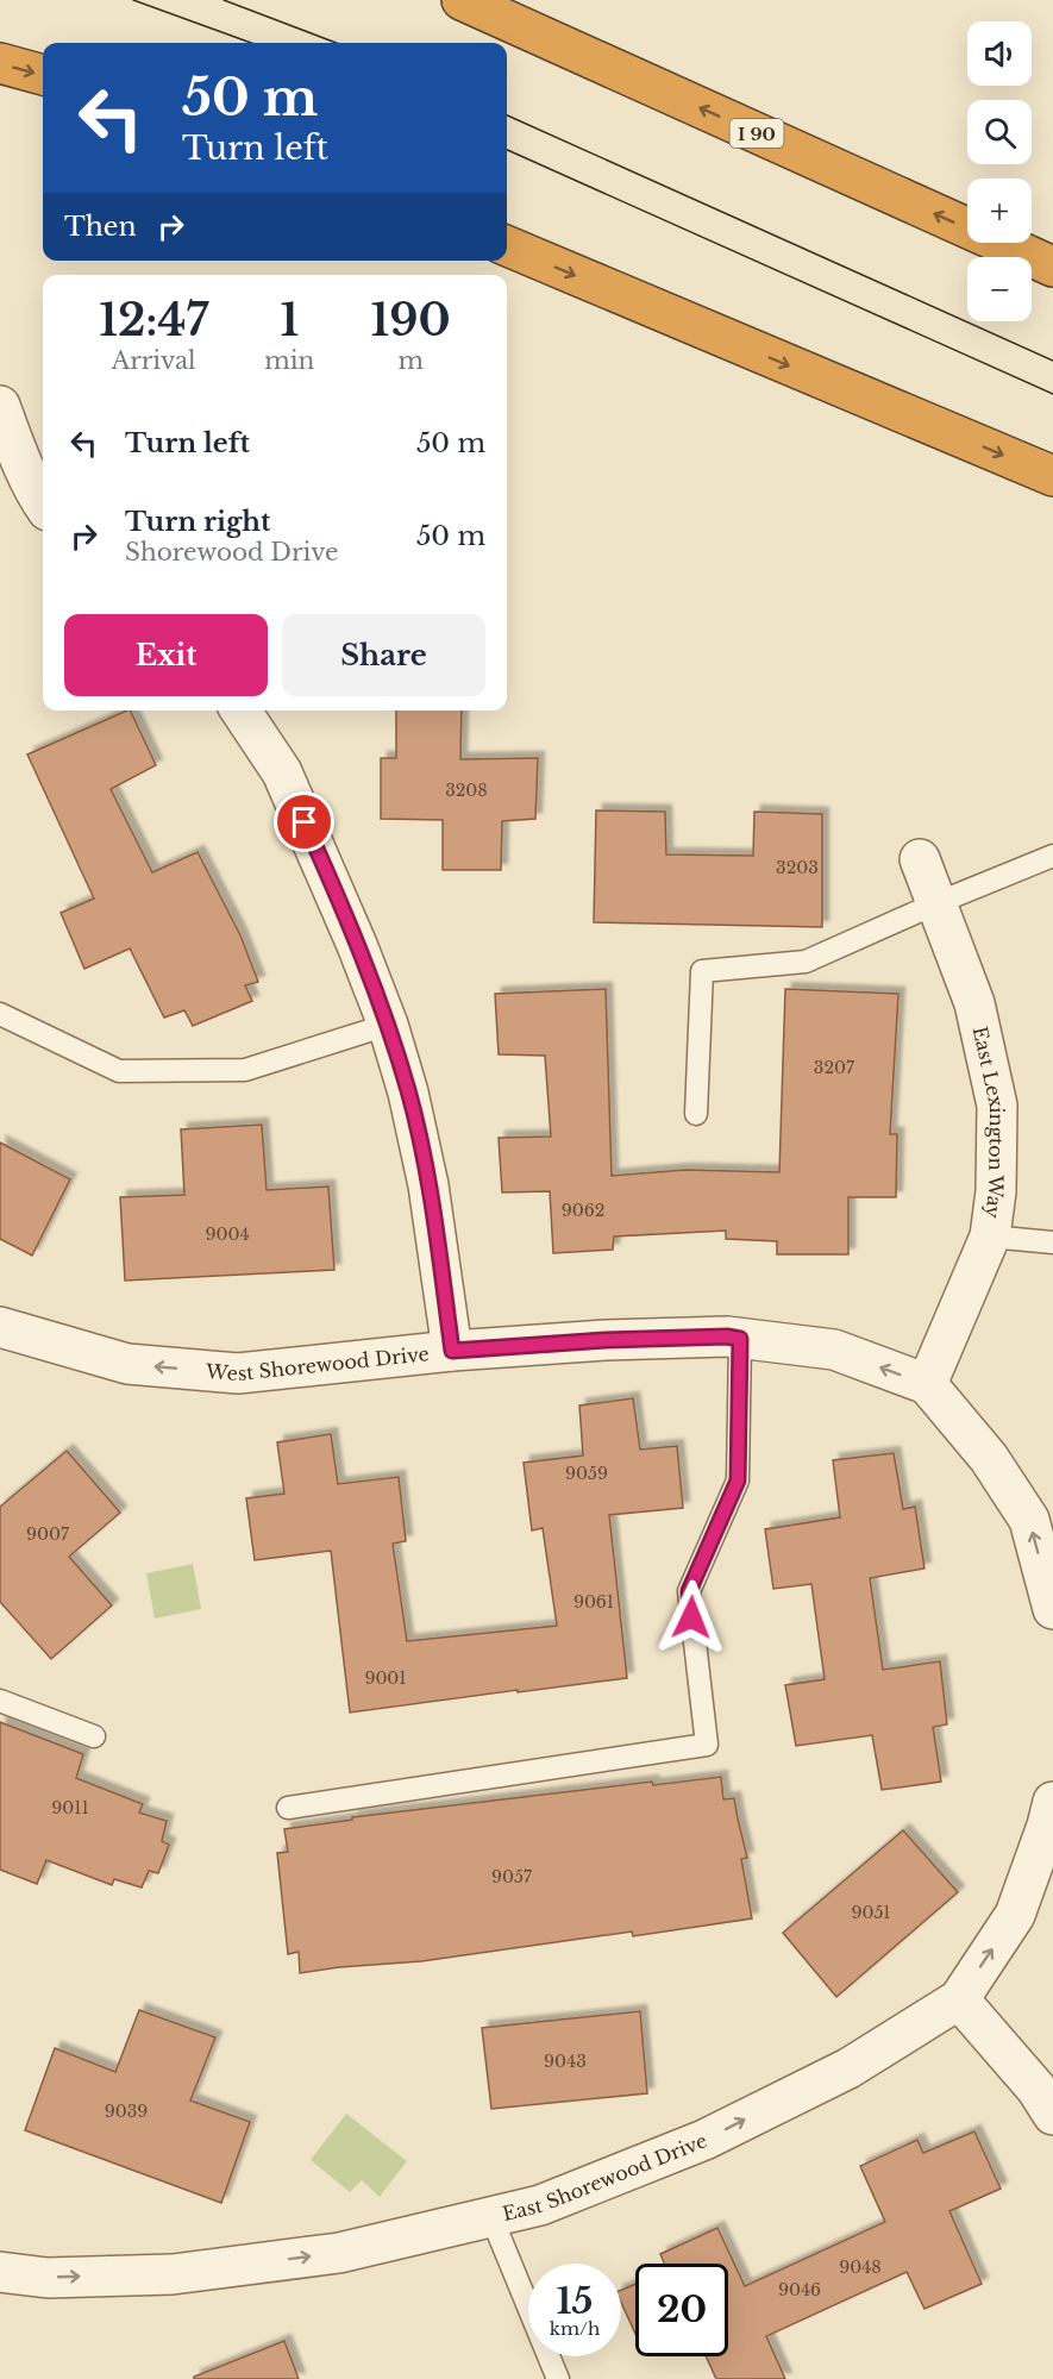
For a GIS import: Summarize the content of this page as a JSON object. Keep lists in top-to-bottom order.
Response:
{
  "streets": {
    "highway": ["I 90"],
    "street": ["East Lexington Way", "West Shorewood Drive", "East Shorewood Drive"]
  },
  "crossings": [
    ["East Lexington Way", "West Shorewood Drive"]
  ],
  "one_way": ["West Shorewood Drive", "East Shorewood Drive"],
  "house_numbers": [
    "3208",
    "3203",
    "3207",
    "9062",
    "9004",
    "9059",
    "9007",
    "9061",
    "9001",
    "9011",
    "9057",
    "9051",
    "9043",
    "9039",
    "9048",
    "9046"
  ],
  "page": {
    "map_buttons": ["+", "−"],
    "turn": ["50 m", "Turn left"],
    "then": "Then",
    "eta": [
      "12:47",
      "Arrival",
      "1",
      "min",
      "190",
      "m"
    ],
    "list": [
      {
        "name": "Turn left",
        "value": "50 m"
      },
      {
        "name": "Turn right",
        "note": "Shorewood Drive",
        "value": "50 m"
      }
    ],
    "buttons": ["Exit", "Share"],
    "speed": "15 km/h",
    "limit": "20"
  }
}
